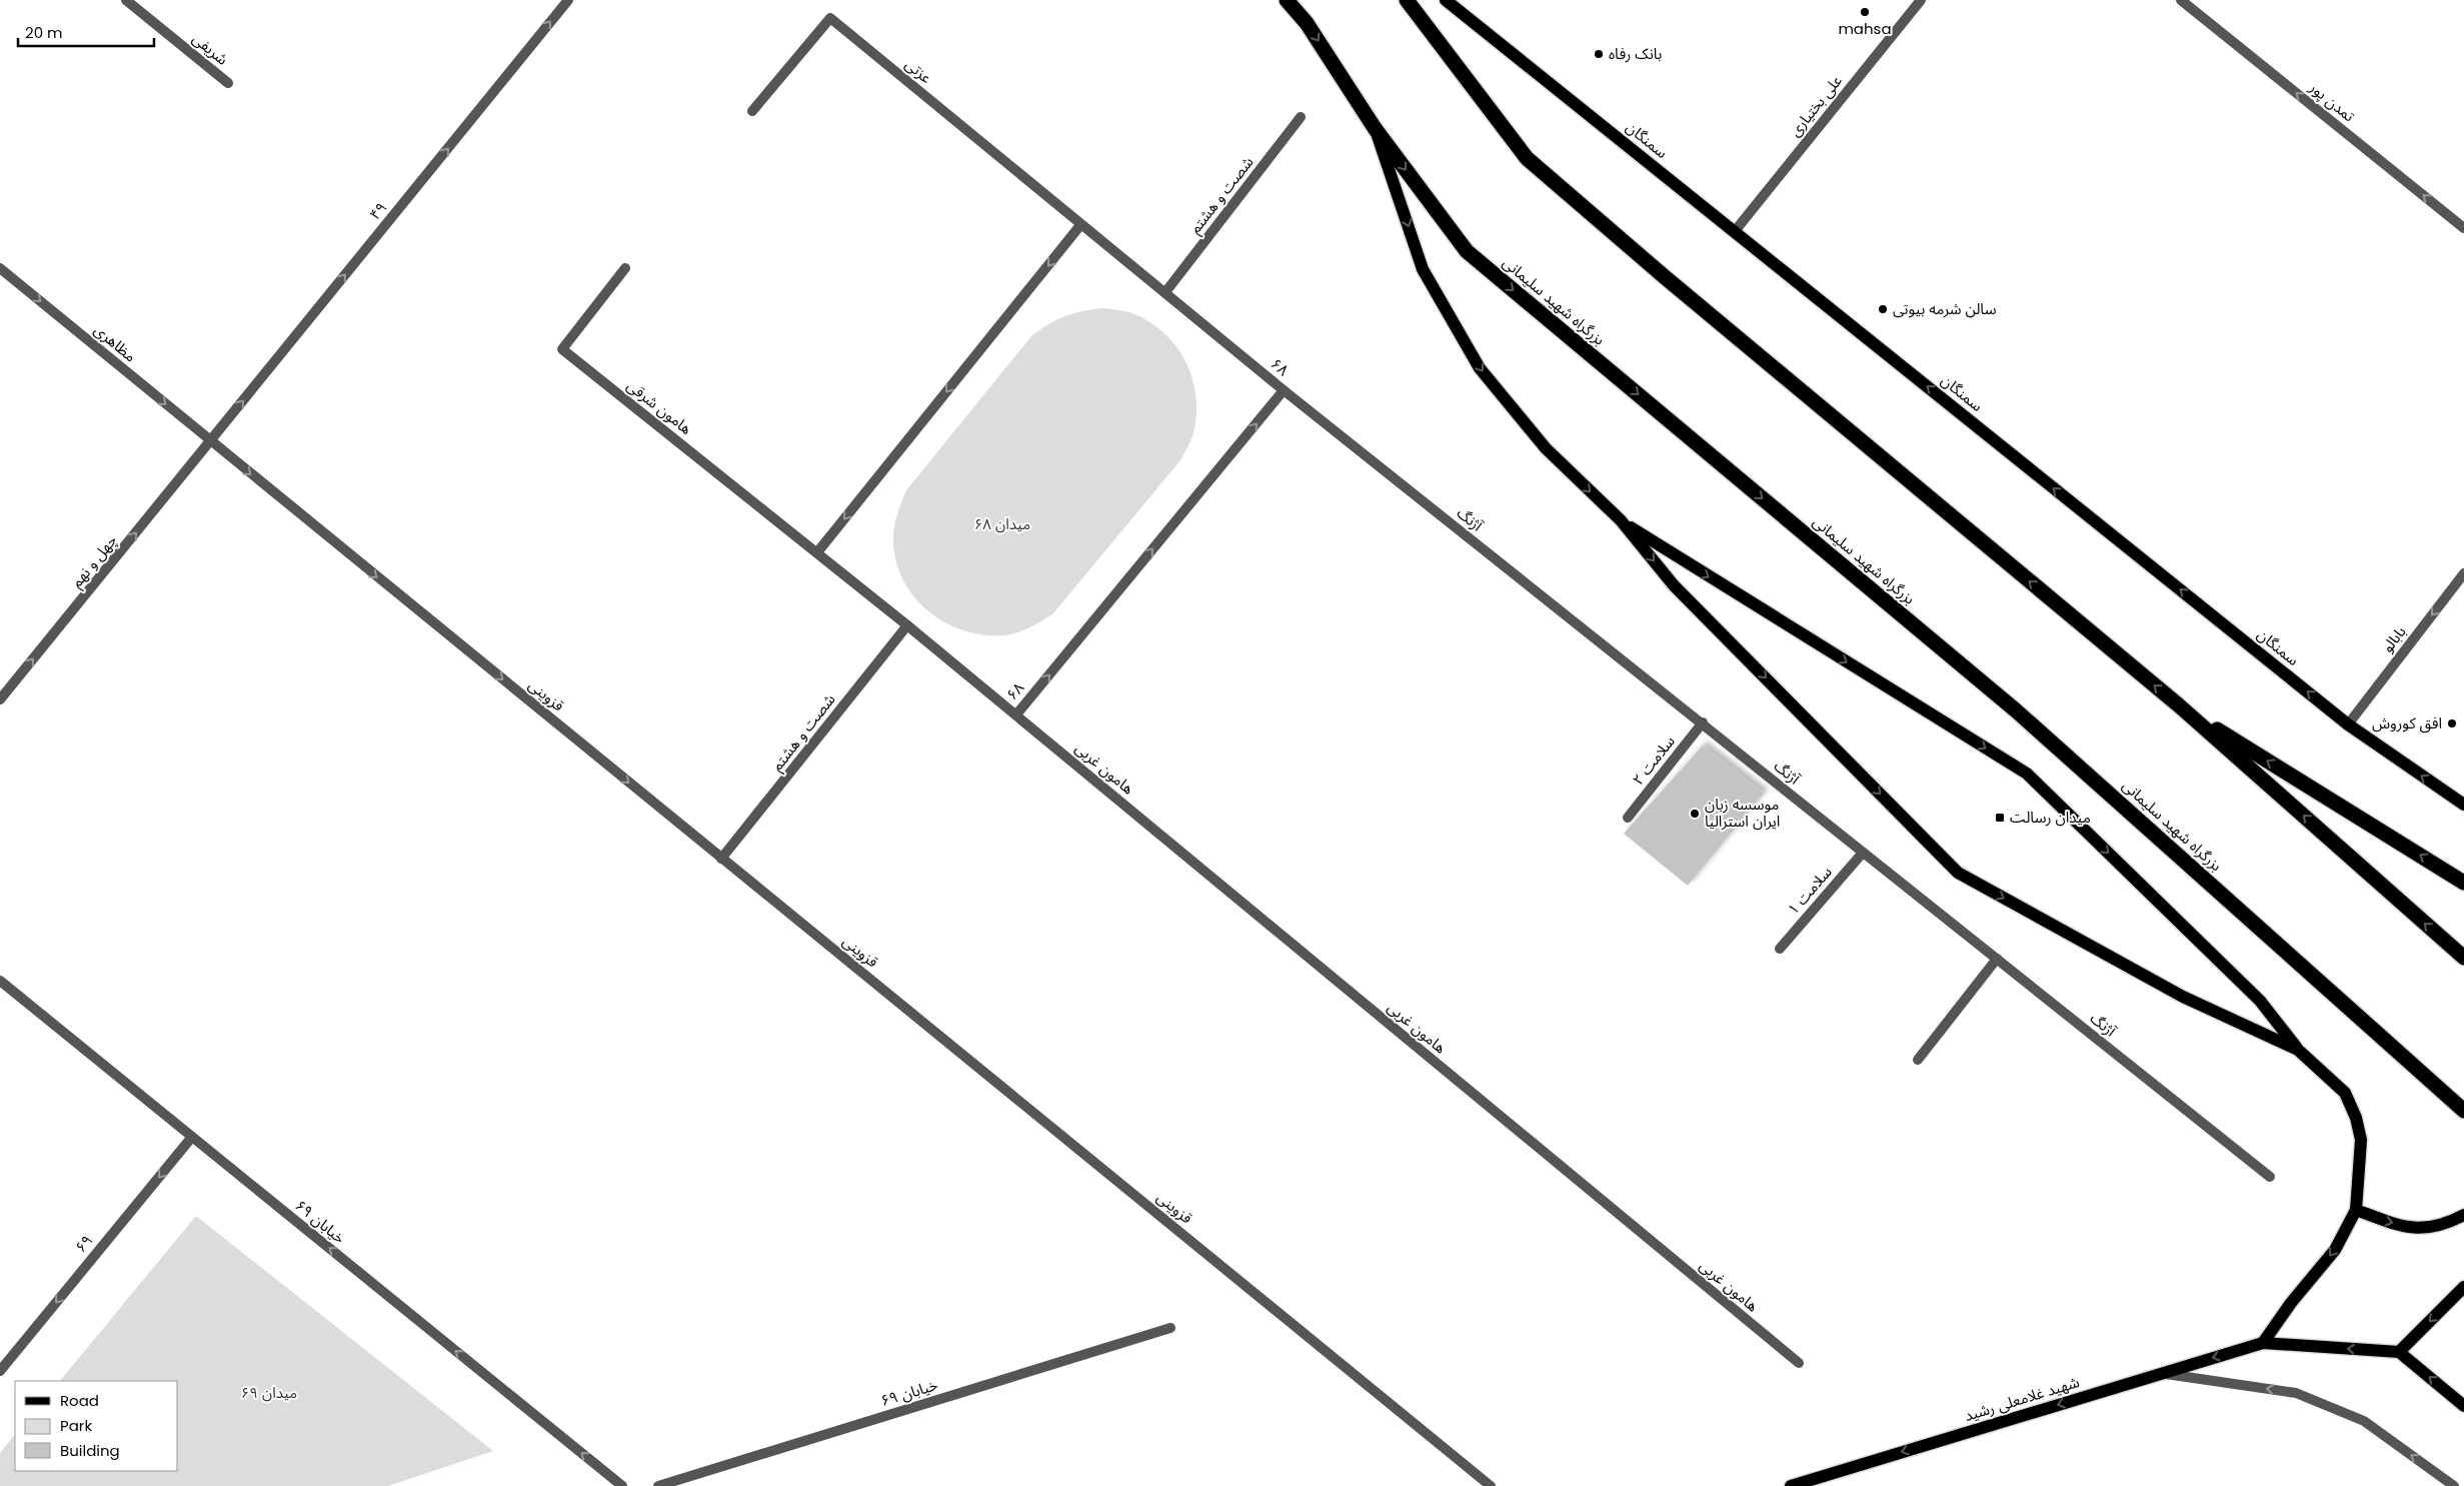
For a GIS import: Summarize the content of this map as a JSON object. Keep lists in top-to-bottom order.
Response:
{
  "streets": {
    "highway": ["بزرگراه شهید سلیمانی"],
    "main road": ["سمنگان", "شهید غلامعلی رشید"],
    "street": [
      "شریفی",
      "عزتی",
      "تمدن پور",
      "علی بختیاری",
      "شصت و هشتم",
      "۴۹",
      "مظاهری",
      "۶۸",
      "هامون شرقی",
      "آژنگ",
      "چهل و نهم",
      "بابالو",
      "قزوینی",
      "سلامت ۲",
      "هامون غربی",
      "سلامت ۱",
      "خیابان ۶۹",
      "۶۹"
    ]
  },
  "crossings": [
    ["عزتی", "۶۸"],
    ["علی بختیاری", "سمنگان"],
    ["سمنگان", "بابالو"],
    ["شصت و هشتم", "۶۸"],
    ["شصت و هشتم", "قزوینی"],
    ["۴۹", "مظاهری"],
    ["۴۹", "چهل و نهم"],
    ["۴۹", "قزوینی"],
    ["مظاهری", "چهل و نهم"],
    ["مظاهری", "قزوینی"],
    ["۶۸", "هامون شرقی"],
    ["۶۸", "آژنگ"],
    ["۶۸", "هامون غربی"],
    ["آژنگ", "سلامت ۲"],
    ["آژنگ", "سلامت ۱"],
    ["چهل و نهم", "قزوینی"],
    ["خیابان ۶۹", "۶۹"]
  ],
  "one_way": [
    "تمدن پور",
    "سمنگان",
    "۴۹",
    "مظاهری",
    "۶۸",
    "چهل و نهم",
    "بابالو",
    "قزوینی",
    "خیابان ۶۹",
    "۶۹",
    "شهید غلامعلی رشید"
  ],
  "parks": ["میدان ۶۸", "میدان ۶۹"],
  "places": {
    "other": [
      "mahsa",
      "بانک رفاه",
      "سالن شرمه بیوتی",
      "افق کوروش",
      "موسسه زبان ایران استرالیا"
    ],
    "transit": ["میدان رسالت"]
  },
  "legend": ["Road", "Park", "Building"],
  "scale_bar": "20 m"
}
